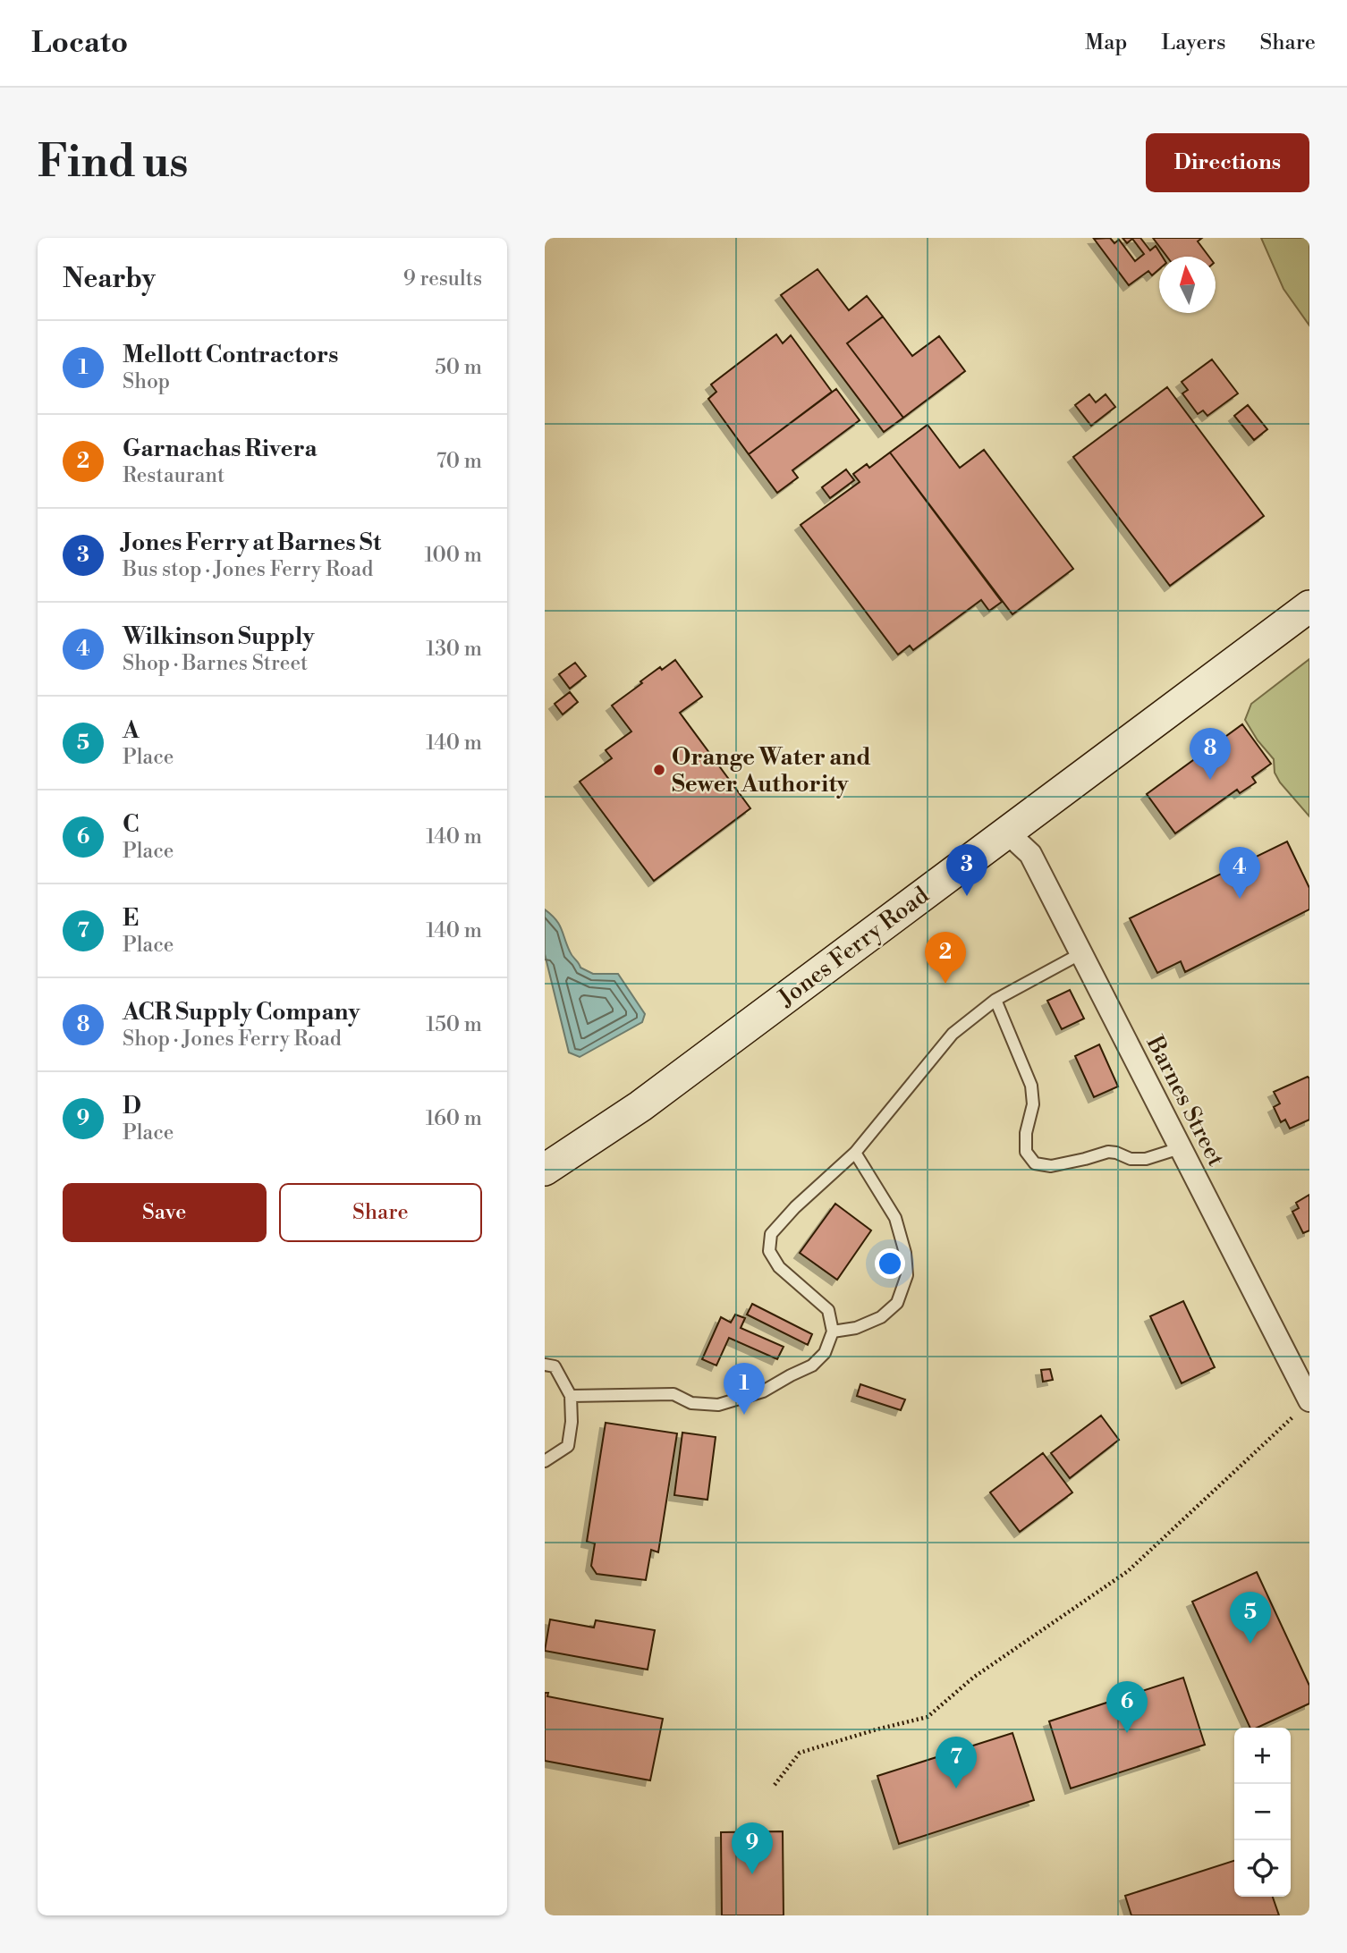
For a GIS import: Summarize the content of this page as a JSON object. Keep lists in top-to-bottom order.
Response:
{
  "streets": {
    "main road": ["Jones Ferry Road"],
    "street": ["Barnes Street"]
  },
  "crossings": [
    ["Jones Ferry Road", "Barnes Street"]
  ],
  "places": ["Orange Water and Sewer Authority"],
  "north": "top",
  "page": {
    "header": "Locato",
    "nav": ["Map", "Layers", "Share"],
    "buttons": [
      "Directions",
      ["Save", "Share"]
    ],
    "title": "Find us",
    "heading": ["Nearby", "9 results"],
    "list": [
      {
        "mark": "1",
        "name": "Mellott Contractors",
        "note": "Shop",
        "value": "50 m"
      },
      {
        "mark": "2",
        "name": "Garnachas Rivera",
        "note": "Restaurant",
        "value": "70 m"
      },
      {
        "mark": "3",
        "name": "Jones Ferry at Barnes St",
        "note": "Bus stop · Jones Ferry Road",
        "value": "100 m"
      },
      {
        "mark": "4",
        "name": "Wilkinson Supply",
        "note": "Shop · Barnes Street",
        "value": "130 m"
      },
      {
        "mark": "5",
        "name": "A",
        "note": "Place",
        "value": "140 m"
      },
      {
        "mark": "6",
        "name": "C",
        "note": "Place",
        "value": "140 m"
      },
      {
        "mark": "7",
        "name": "E",
        "note": "Place",
        "value": "140 m"
      },
      {
        "mark": "8",
        "name": "ACR Supply Company",
        "note": "Shop · Jones Ferry Road",
        "value": "150 m"
      },
      {
        "mark": "9",
        "name": "D",
        "note": "Place",
        "value": "160 m"
      }
    ],
    "pins": [
      "8",
      "3",
      "4",
      "2",
      "1",
      "5",
      "6",
      "7",
      "9"
    ],
    "map_buttons": ["+", "−"]
  }
}
